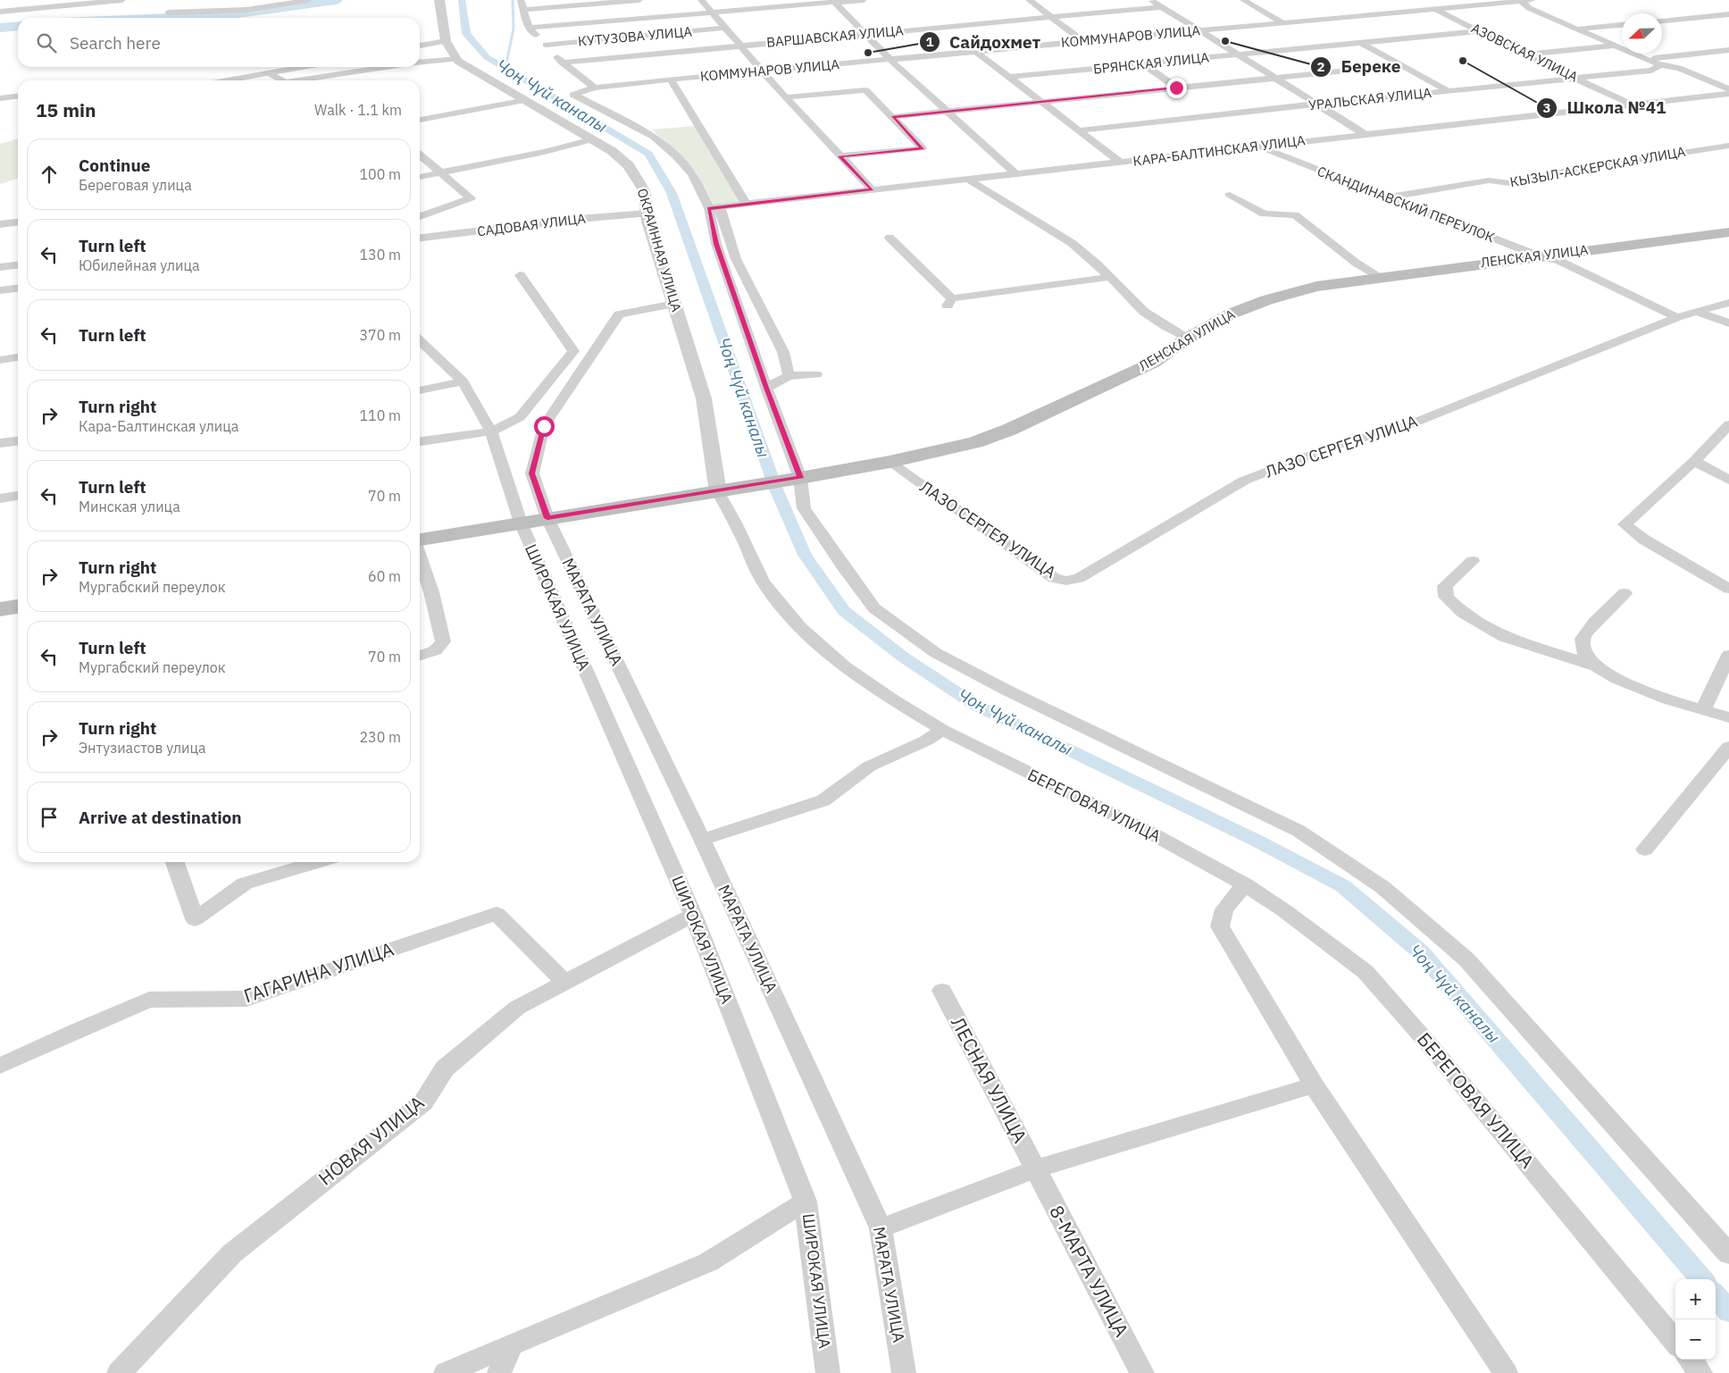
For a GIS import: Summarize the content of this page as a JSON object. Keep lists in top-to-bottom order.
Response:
{
  "streets": {
    "main road": ["ЛЕНСКАЯ УЛИЦА"],
    "street": [
      "КУТУЗОВА УЛИЦА",
      "ВАРШАВСКАЯ УЛИЦА",
      "КОММУНАРОВ УЛИЦА",
      "АЗОВСКАЯ УЛИЦА",
      "БРЯНСКАЯ УЛИЦА",
      "УРАЛЬСКАЯ УЛИЦА",
      "КАРА-БАЛТИНСКАЯ УЛИЦА",
      "КЫЗЫЛ-АСКЕРСКАЯ УЛИЦА",
      "СКАНДИНАВСКИЙ ПЕРЕУЛОК",
      "САДОВАЯ УЛИЦА",
      "ОКРАИННАЯ УЛИЦА",
      "ЛАЗО СЕРГЕЯ УЛИЦА",
      "ШИРОКАЯ УЛИЦА",
      "МАРАТА УЛИЦА",
      "БЕРЕГОВАЯ УЛИЦА",
      "ГАГАРИНА УЛИЦА",
      "ЛЕСНАЯ УЛИЦА",
      "НОВАЯ УЛИЦА",
      "8-МАРТА УЛИЦА"
    ]
  },
  "crossings": [
    ["КОММУНАРОВ УЛИЦА", "АЗОВСКАЯ УЛИЦА"],
    ["КОММУНАРОВ УЛИЦА", "КАРА-БАЛТИНСКАЯ УЛИЦА"],
    ["АЗОВСКАЯ УЛИЦА", "БРЯНСКАЯ УЛИЦА"],
    ["АЗОВСКАЯ УЛИЦА", "УРАЛЬСКАЯ УЛИЦА"],
    ["АЗОВСКАЯ УЛИЦА", "КАРА-БАЛТИНСКАЯ УЛИЦА"],
    ["КАРА-БАЛТИНСКАЯ УЛИЦА", "СКАНДИНАВСКИЙ ПЕРЕУЛОК"],
    ["КЫЗЫЛ-АСКЕРСКАЯ УЛИЦА", "СКАНДИНАВСКИЙ ПЕРЕУЛОК"],
    ["СКАНДИНАВСКИЙ ПЕРЕУЛОК", "ЛЕНСКАЯ УЛИЦА"],
    ["СКАНДИНАВСКИЙ ПЕРЕУЛОК", "ЛАЗО СЕРГЕЯ УЛИЦА"],
    ["САДОВАЯ УЛИЦА", "ОКРАИННАЯ УЛИЦА"],
    ["ОКРАИННАЯ УЛИЦА", "ЛЕНСКАЯ УЛИЦА"],
    ["ОКРАИННАЯ УЛИЦА", "БЕРЕГОВАЯ УЛИЦА"],
    ["ЛЕНСКАЯ УЛИЦА", "ЛАЗО СЕРГЕЯ УЛИЦА"],
    ["ЛЕНСКАЯ УЛИЦА", "ШИРОКАЯ УЛИЦА"],
    ["ЛЕНСКАЯ УЛИЦА", "МАРАТА УЛИЦА"],
    ["ЛЕНСКАЯ УЛИЦА", "БЕРЕГОВАЯ УЛИЦА"],
    ["ШИРОКАЯ УЛИЦА", "НОВАЯ УЛИЦА"],
    ["ГАГАРИНА УЛИЦА", "НОВАЯ УЛИЦА"],
    ["ЛЕСНАЯ УЛИЦА", "8-МАРТА УЛИЦА"]
  ],
  "water": ["Чоң Чүй каналы"],
  "places": ["Береке", "Сайдохмет", "Школа №41"],
  "north": "left",
  "page": {
    "search": "Search here",
    "heading": ["15 min", "Walk · 1.1 km"],
    "list": [
      ["Continue", "Береговая улица", "100 m"],
      ["Turn left", "Юбилейная улица", "130 m"],
      ["Turn left", "370 m"],
      ["Turn right", "Кара-Балтинская улица", "110 m"],
      ["Turn left", "Минская улица", "70 m"],
      ["Turn right", "Мургабский переулок", "60 m"],
      ["Turn left", "Мургабский переулок", "70 m"],
      ["Turn right", "Энтузиастов улица", "230 m"],
      "Arrive at destination"
    ],
    "map_buttons": ["+", "−"]
  }
}
